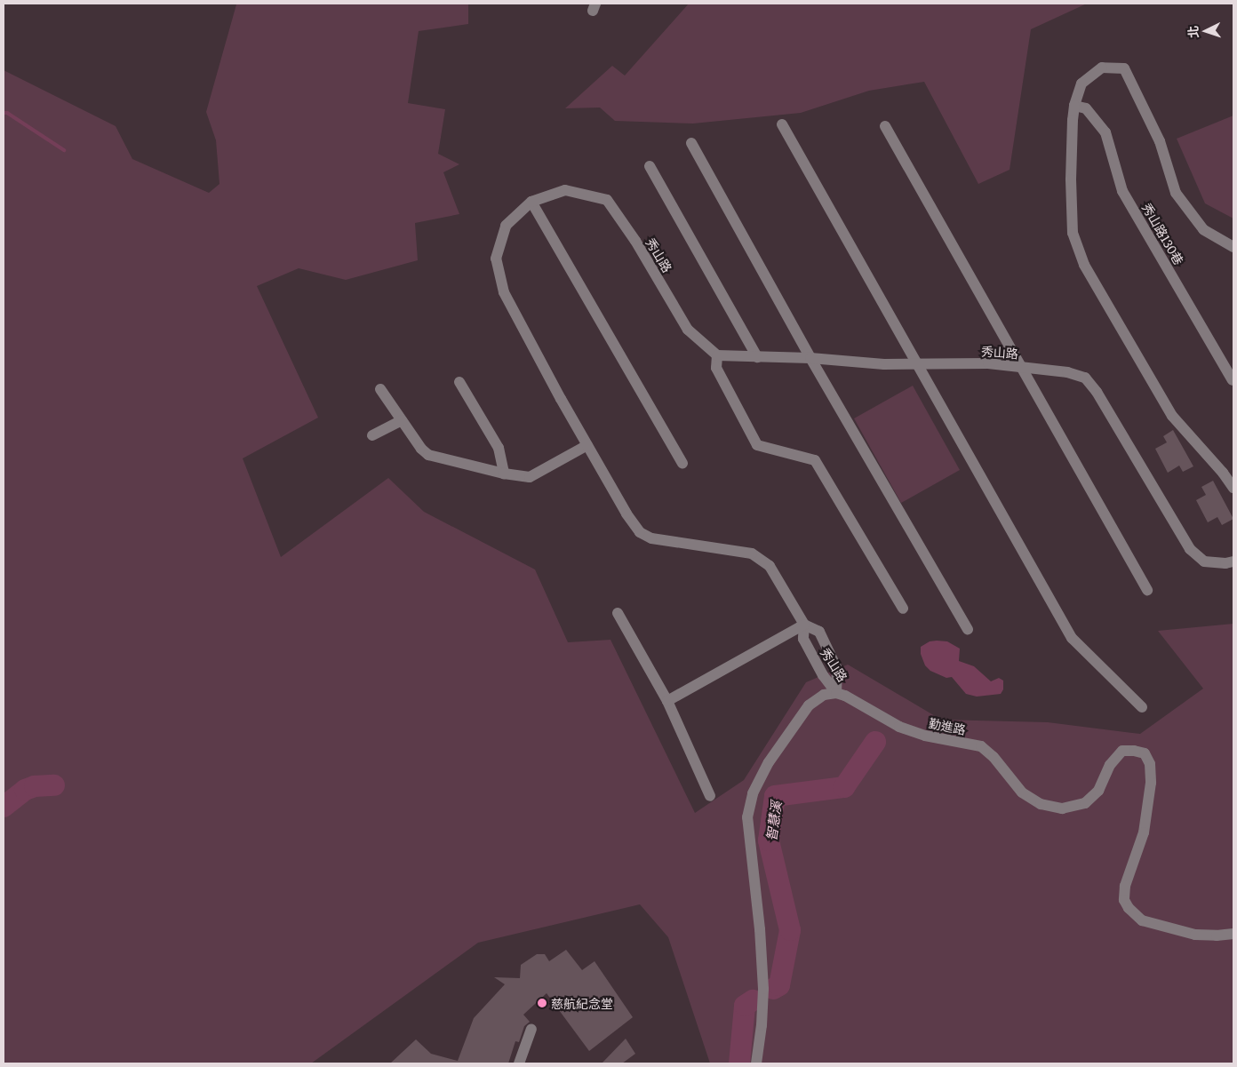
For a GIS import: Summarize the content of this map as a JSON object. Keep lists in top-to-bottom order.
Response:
{
  "streets": {
    "street": ["秀山路130巷", "秀山路", "勤進路"]
  },
  "crossings": [
    ["秀山路", "勤進路"]
  ],
  "water": ["智慧溪"],
  "places": ["慈航紀念堂"],
  "north": "left"
}
